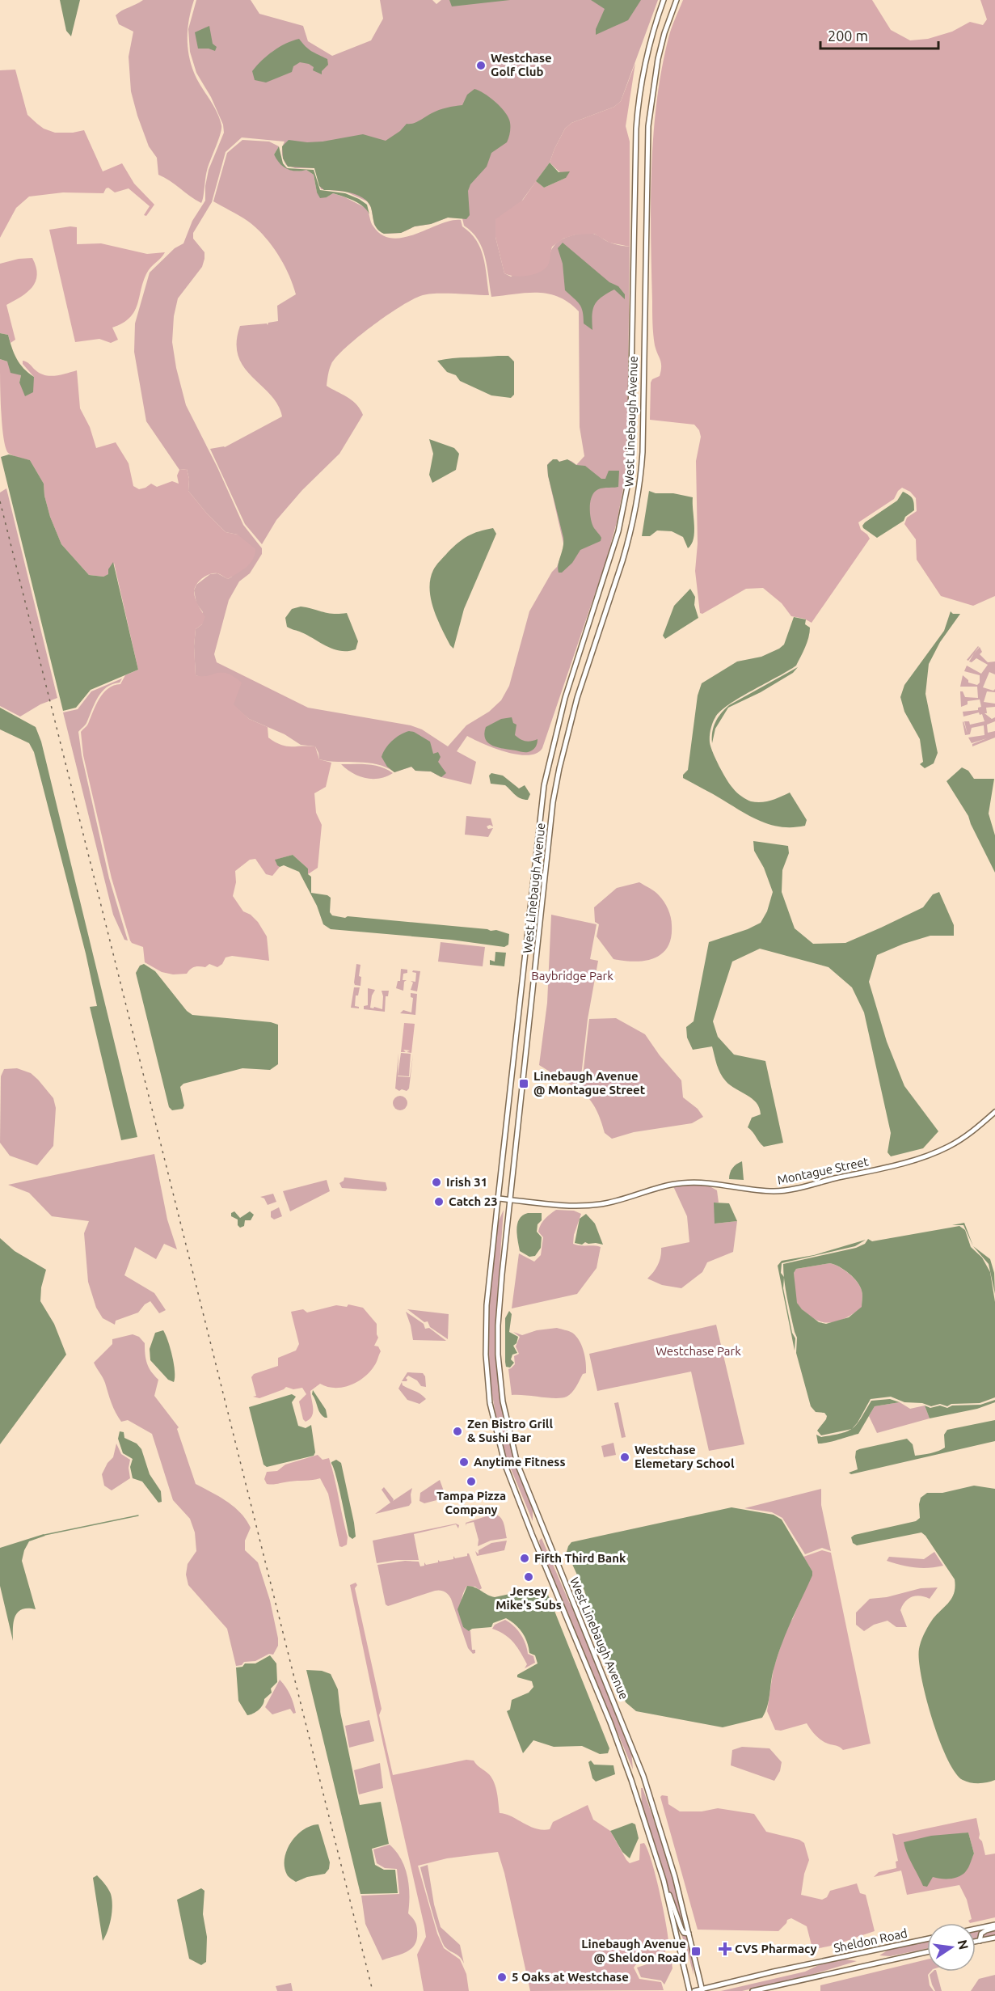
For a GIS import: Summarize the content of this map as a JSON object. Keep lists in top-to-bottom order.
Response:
{
  "streets": {
    "main road": ["West Linebaugh Avenue", "Montague Street", "Sheldon Road"]
  },
  "crossings": [
    ["West Linebaugh Avenue", "Montague Street"],
    ["West Linebaugh Avenue", "Sheldon Road"]
  ],
  "parks": ["Baybridge Park", "Westchase Park"],
  "places": {
    "other": [
      "Westchase Golf Club",
      "Irish 31",
      "Catch 23",
      "Zen Bistro Grill & Sushi Bar",
      "Westchase Elemetary School",
      "Anytime Fitness",
      "Tampa Pizza Company",
      "Fifth Third Bank",
      "Jersey Mike's Subs",
      "5 Oaks at Westchase"
    ],
    "transit": ["Linebaugh Avenue @ Montague Street", "Linebaugh Avenue @ Sheldon Road"],
    "health": ["CVS Pharmacy"]
  },
  "scale_bar": "200 m",
  "north": "right"
}
